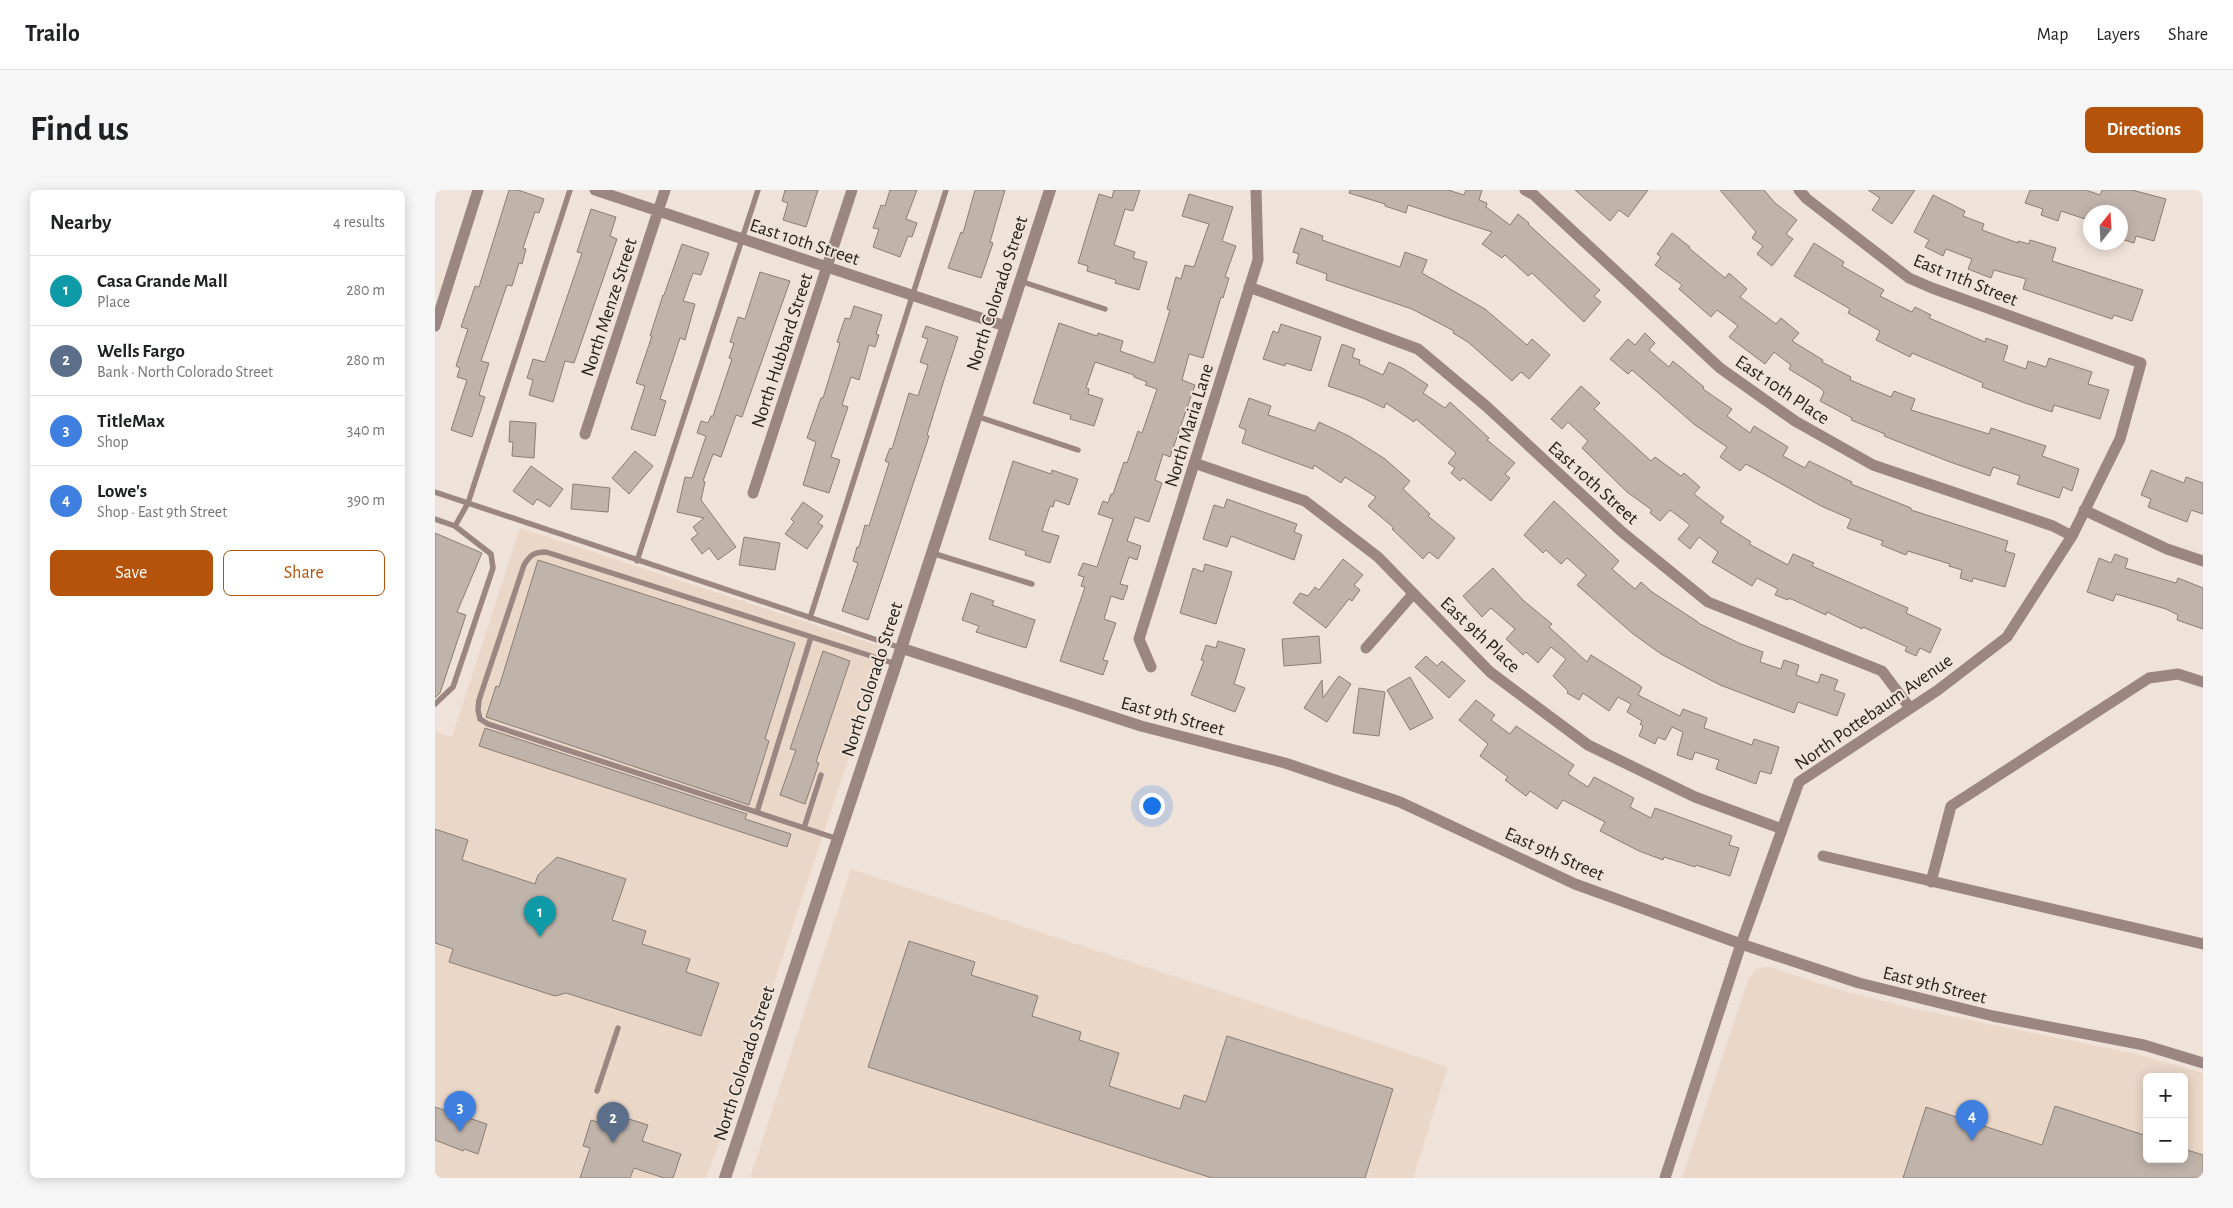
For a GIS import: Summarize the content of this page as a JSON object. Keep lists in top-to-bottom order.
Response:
{
  "streets": {
    "street": [
      "East 10th Street",
      "East 11th Street",
      "North Colorado Street",
      "North Menze Street",
      "North Hubbard Street",
      "East 10th Place",
      "North Maria Lane",
      "East 9th Place",
      "North Pottebaum Avenue",
      "East 9th Street"
    ]
  },
  "crossings": [
    ["East 10th Street", "North Colorado Street"],
    ["East 10th Street", "North Menze Street"],
    ["East 10th Street", "North Hubbard Street"],
    ["East 10th Street", "North Maria Lane"],
    ["East 10th Street", "North Pottebaum Avenue"],
    ["East 11th Street", "North Pottebaum Avenue"],
    ["North Colorado Street", "East 9th Street"],
    ["East 10th Place", "North Pottebaum Avenue"],
    ["North Maria Lane", "East 9th Place"],
    ["East 9th Place", "North Pottebaum Avenue"],
    ["North Pottebaum Avenue", "East 9th Street"]
  ],
  "north": "top",
  "page": {
    "header": "Trailo",
    "nav": ["Map", "Layers", "Share"],
    "buttons": [
      "Directions",
      ["Save", "Share"]
    ],
    "title": "Find us",
    "heading": ["Nearby", "4 results"],
    "list": [
      {
        "mark": "1",
        "name": "Casa Grande Mall",
        "note": "Place",
        "value": "280 m"
      },
      {
        "mark": "2",
        "name": "Wells Fargo",
        "note": "Bank · North Colorado Street",
        "value": "280 m"
      },
      {
        "mark": "3",
        "name": "TitleMax",
        "note": "Shop",
        "value": "340 m"
      },
      {
        "mark": "4",
        "name": "Lowe's",
        "note": "Shop · East 9th Street",
        "value": "390 m"
      }
    ],
    "pins": [
      "1",
      "3",
      "4",
      "2"
    ],
    "map_buttons": ["+", "−"]
  }
}
